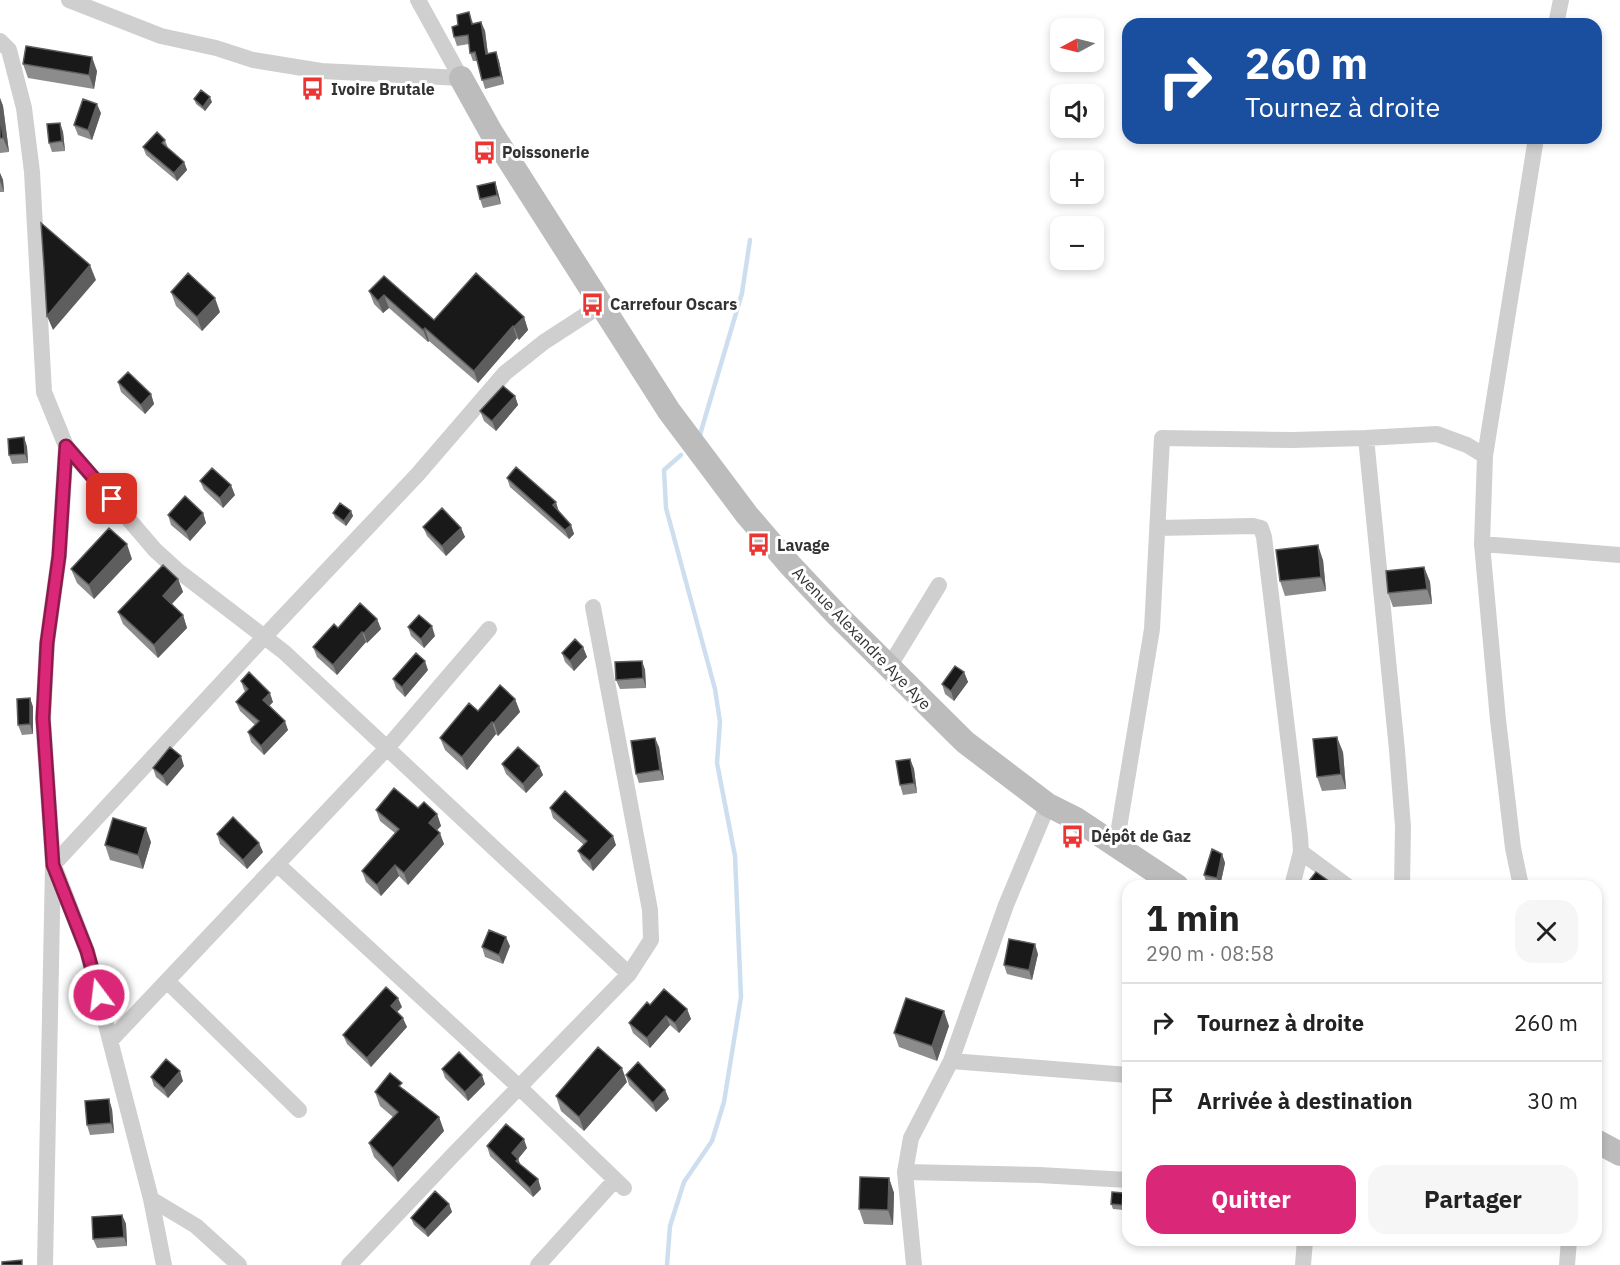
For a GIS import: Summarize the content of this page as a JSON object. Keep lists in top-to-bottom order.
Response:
{
  "streets": {
    "street": ["Avenue Alexandre Aye Aye"]
  },
  "places": {
    "bus stop": [
      "Ivoire Brutale",
      "Poissonerie",
      "Carrefour Oscars",
      "Lavage",
      "Dépôt de Gaz"
    ]
  },
  "north": "left",
  "page": {
    "map_buttons": ["+", "−"],
    "turn": ["260 m", "Tournez à droite"],
    "heading": ["1 min", "290 m · 08:58"],
    "list": [
      {
        "name": "Tournez à droite",
        "value": "260 m"
      },
      {
        "name": "Arrivée à destination",
        "value": "30 m"
      }
    ],
    "buttons": ["Quitter", "Partager"]
  }
}
